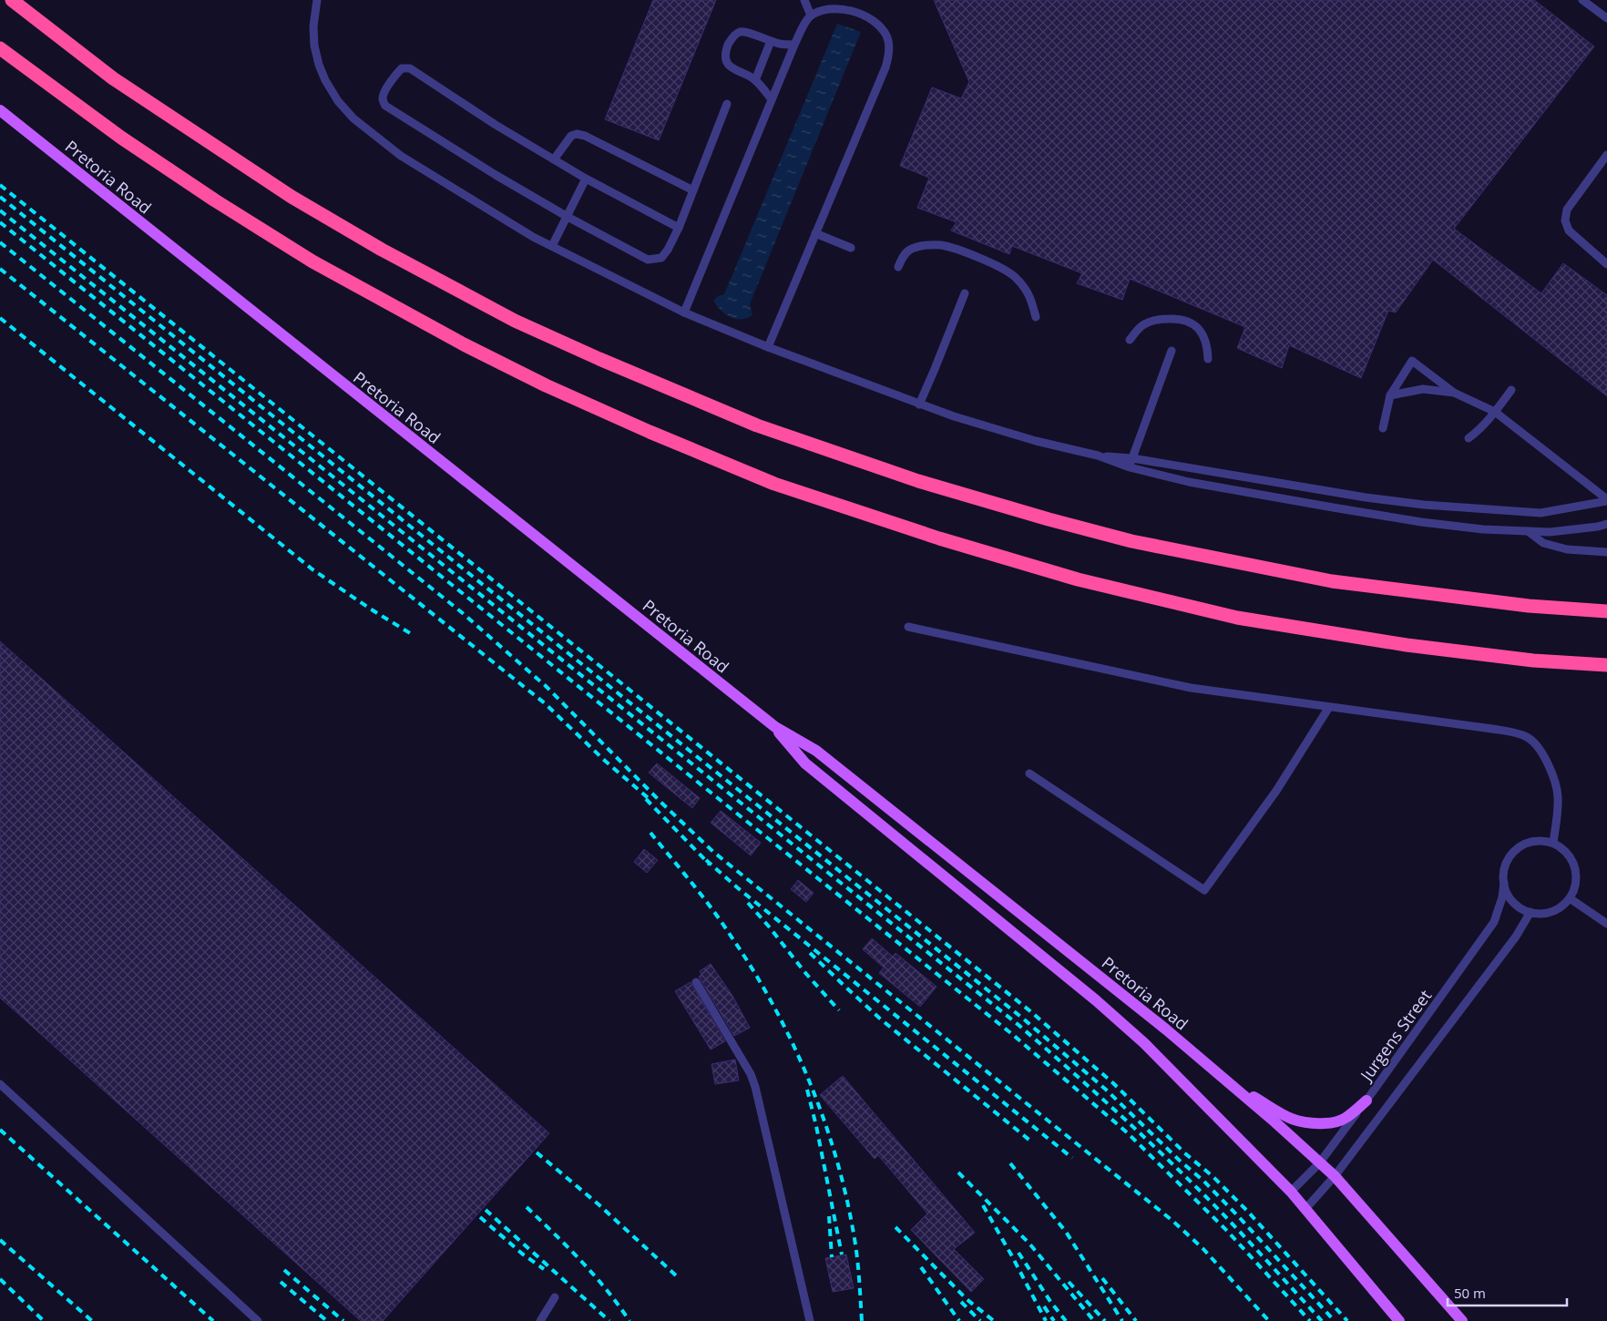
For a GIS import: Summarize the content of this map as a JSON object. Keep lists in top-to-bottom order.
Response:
{
  "streets": {
    "main road": ["Pretoria Road"],
    "lane": ["Jurgens Street"]
  },
  "crossings": [
    ["Pretoria Road", "Jurgens Street"]
  ],
  "scale_bar": "50 m"
}
